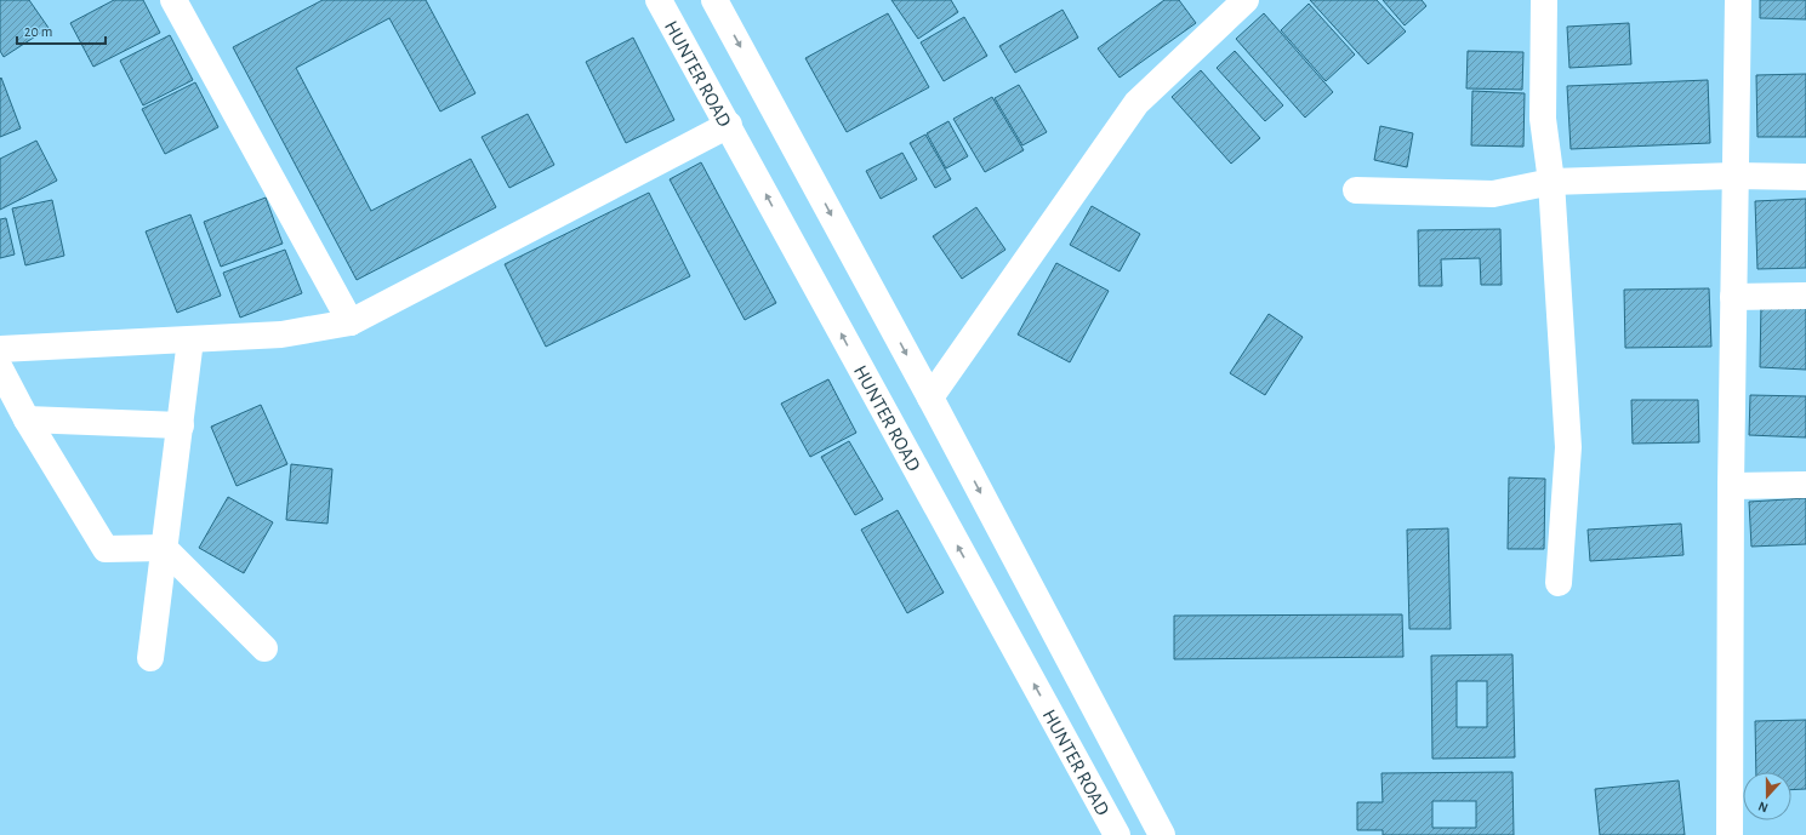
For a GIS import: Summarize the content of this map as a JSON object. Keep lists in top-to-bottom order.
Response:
{
  "streets": {
    "street": ["HUNTER ROAD"]
  },
  "scale_bar": "20 m",
  "north": "bottom"
}
